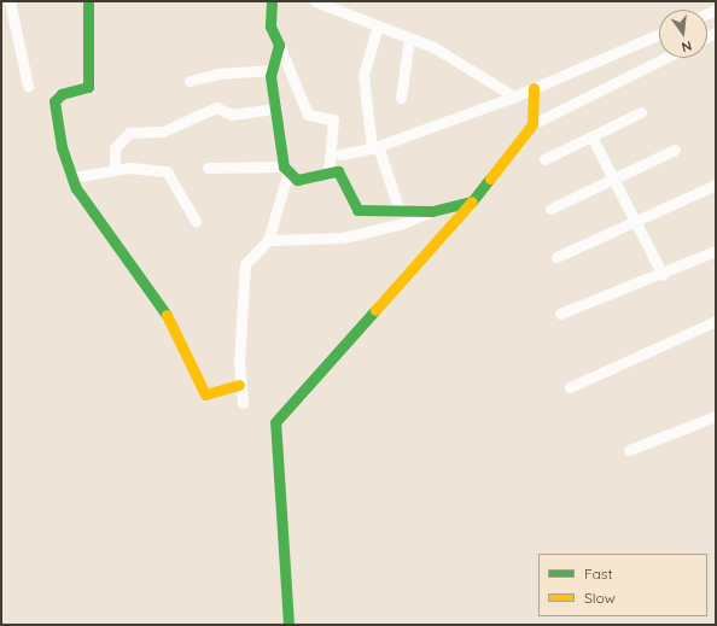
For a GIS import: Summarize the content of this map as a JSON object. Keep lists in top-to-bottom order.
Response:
{
  "legend": ["Fast", "Slow"],
  "north": "bottom"
}
